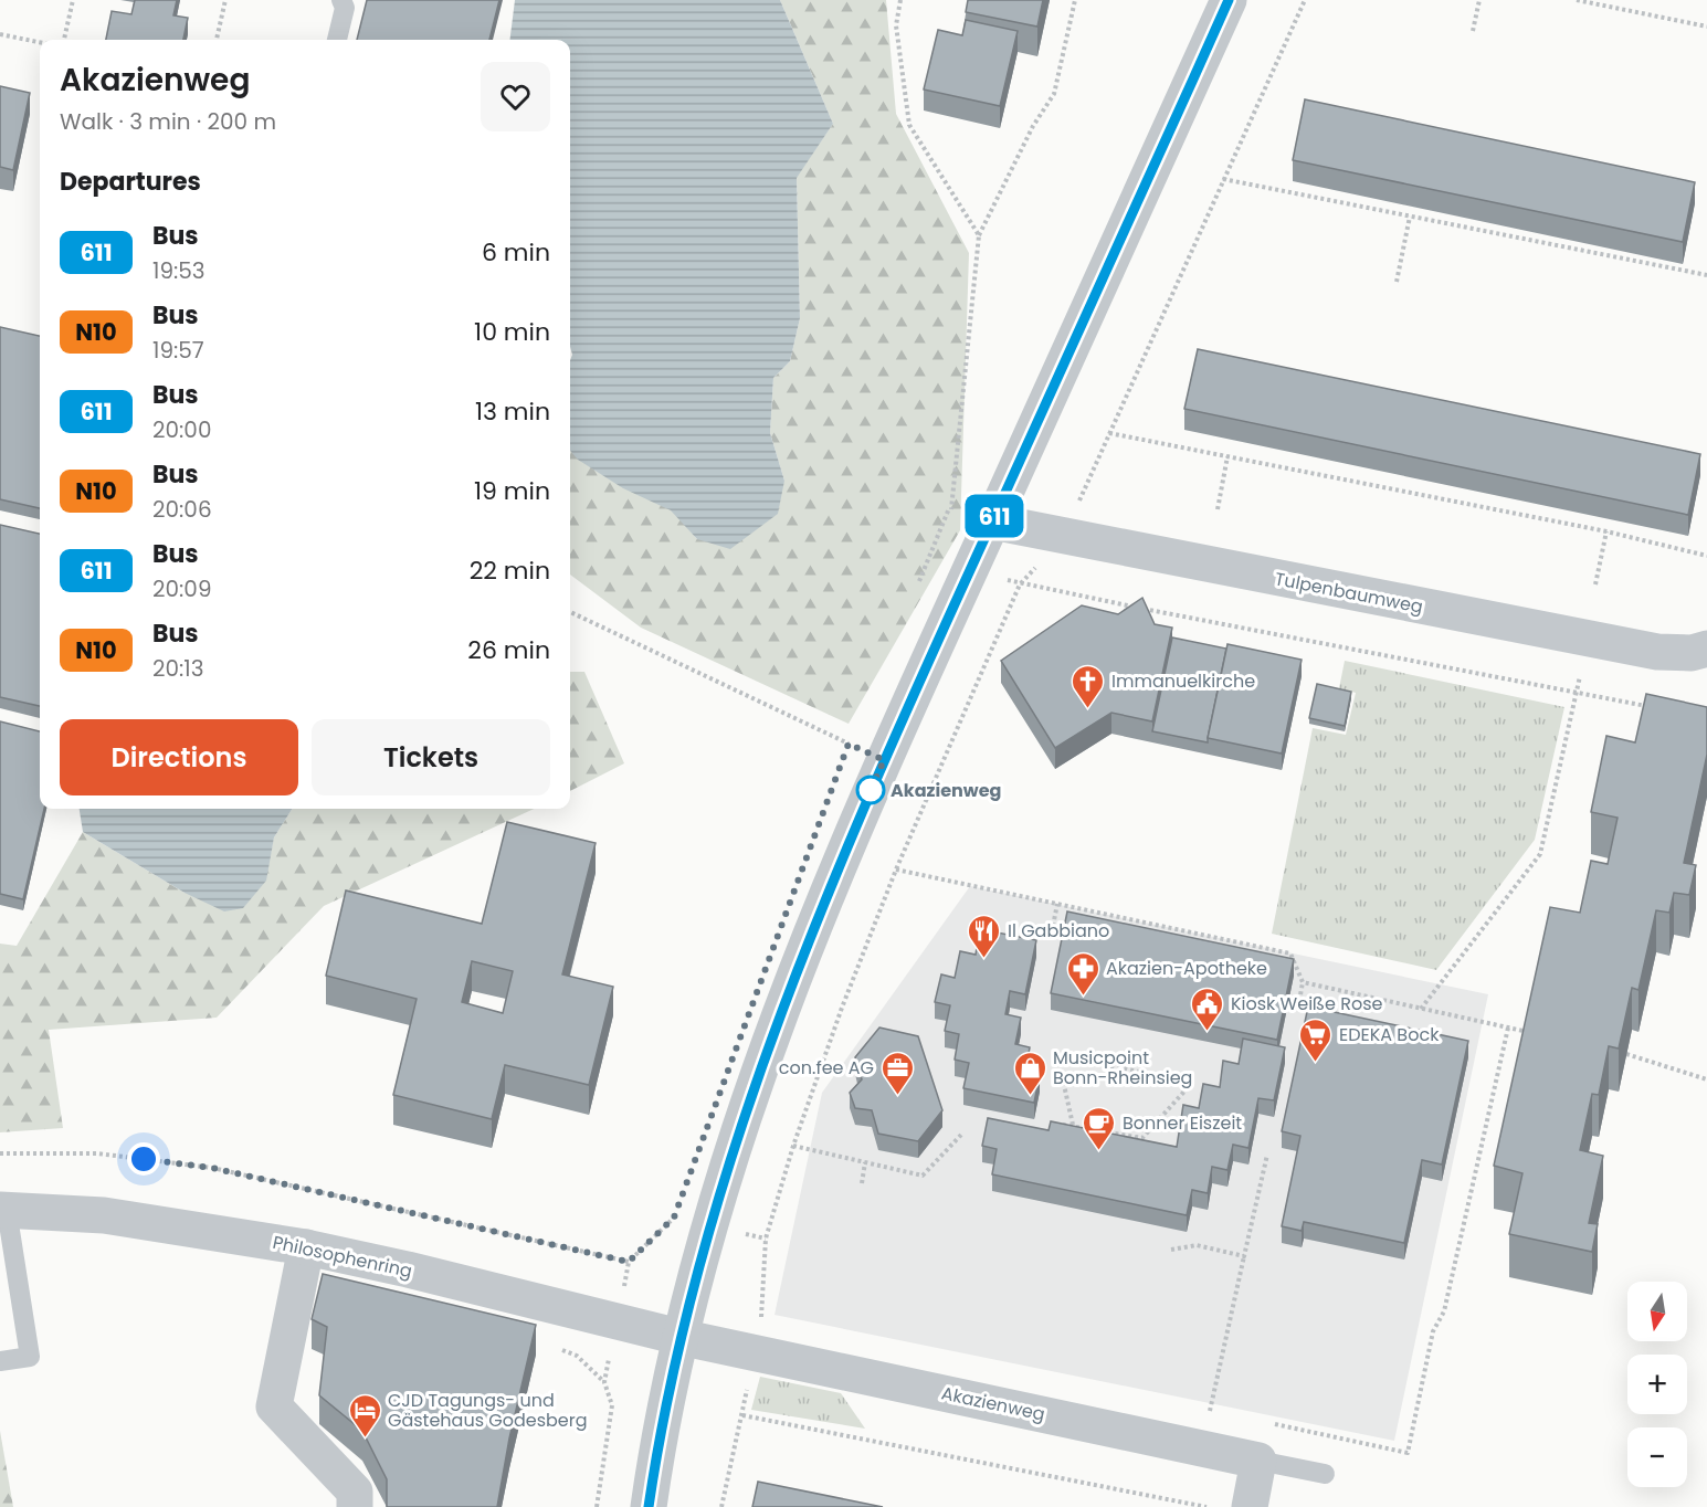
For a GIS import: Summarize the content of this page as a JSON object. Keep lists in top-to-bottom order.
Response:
{
  "streets": {
    "street": ["Tulpenbaumweg", "Philosophenring", "Akazienweg"]
  },
  "crossings": [
    ["Philosophenring", "Akazienweg"]
  ],
  "places": {
    "church": ["Immanuelkirche"],
    "other": ["Akazienweg"],
    "restaurant": ["Il Gabbiano"],
    "pharmacy": ["Akazien-Apotheke"],
    "public building": ["Kiosk Weiße Rose"],
    "supermarket": ["EDEKA Bock"],
    "office": ["con.fee AG"],
    "shop": ["Musicpoint Bonn-Rheinsieg"],
    "cafe": ["Bonner Eiszeit"],
    "hotel": ["CJD Tagungs- und Gästehaus Godesberg"]
  },
  "lines": ["bus line 611"],
  "north": "bottom",
  "page": {
    "on_map": "611",
    "heading": [
      ["Akazienweg", "Walk · 3 min · 200 m"],
      "Departures"
    ],
    "list": [
      {
        "mark": "611",
        "name": "Bus",
        "note": "19:53",
        "value": "6 min"
      },
      {
        "mark": "N10",
        "name": "Bus",
        "note": "19:57",
        "value": "10 min"
      },
      {
        "mark": "611",
        "name": "Bus",
        "note": "20:00",
        "value": "13 min"
      },
      {
        "mark": "N10",
        "name": "Bus",
        "note": "20:06",
        "value": "19 min"
      },
      {
        "mark": "611",
        "name": "Bus",
        "note": "20:09",
        "value": "22 min"
      },
      {
        "mark": "N10",
        "name": "Bus",
        "note": "20:13",
        "value": "26 min"
      }
    ],
    "buttons": ["Directions", "Tickets"],
    "map_buttons": ["+", "−"]
  }
}
